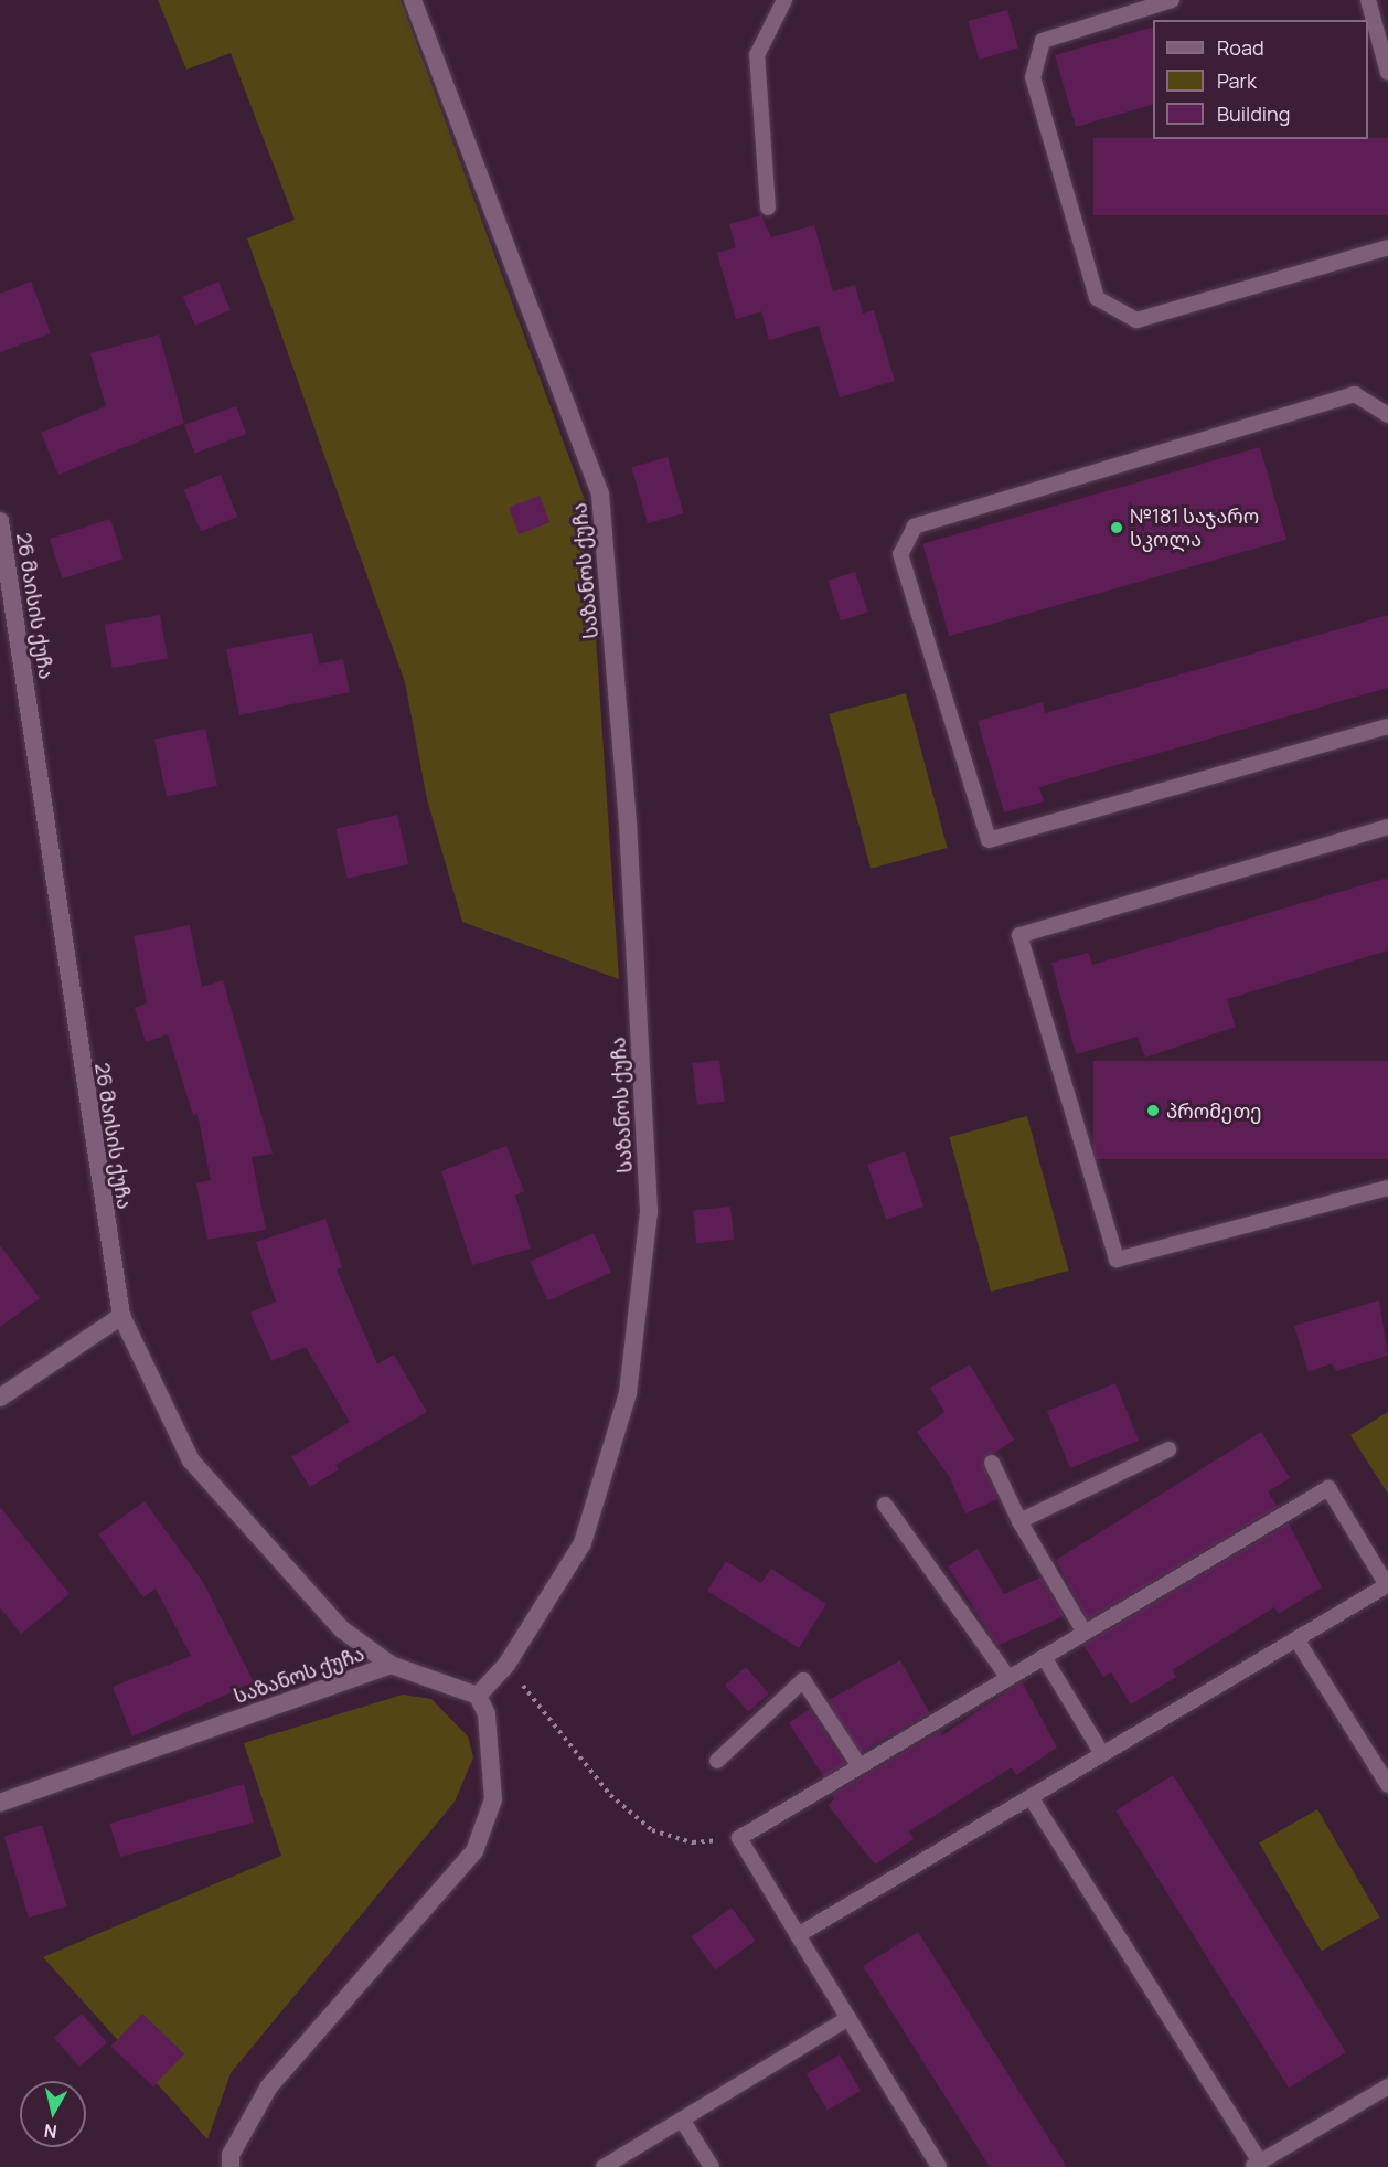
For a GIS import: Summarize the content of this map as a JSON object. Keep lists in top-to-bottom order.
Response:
{
  "streets": {
    "street": ["საზანოს ქუჩა", "26 მაისის ქუჩა"]
  },
  "crossings": [
    ["საზანოს ქუჩა", "26 მაისის ქუჩა"]
  ],
  "places": ["№181 საჯარო სკოლა", "პრომეთე"],
  "legend": ["Road", "Park", "Building"],
  "north": "bottom"
}
